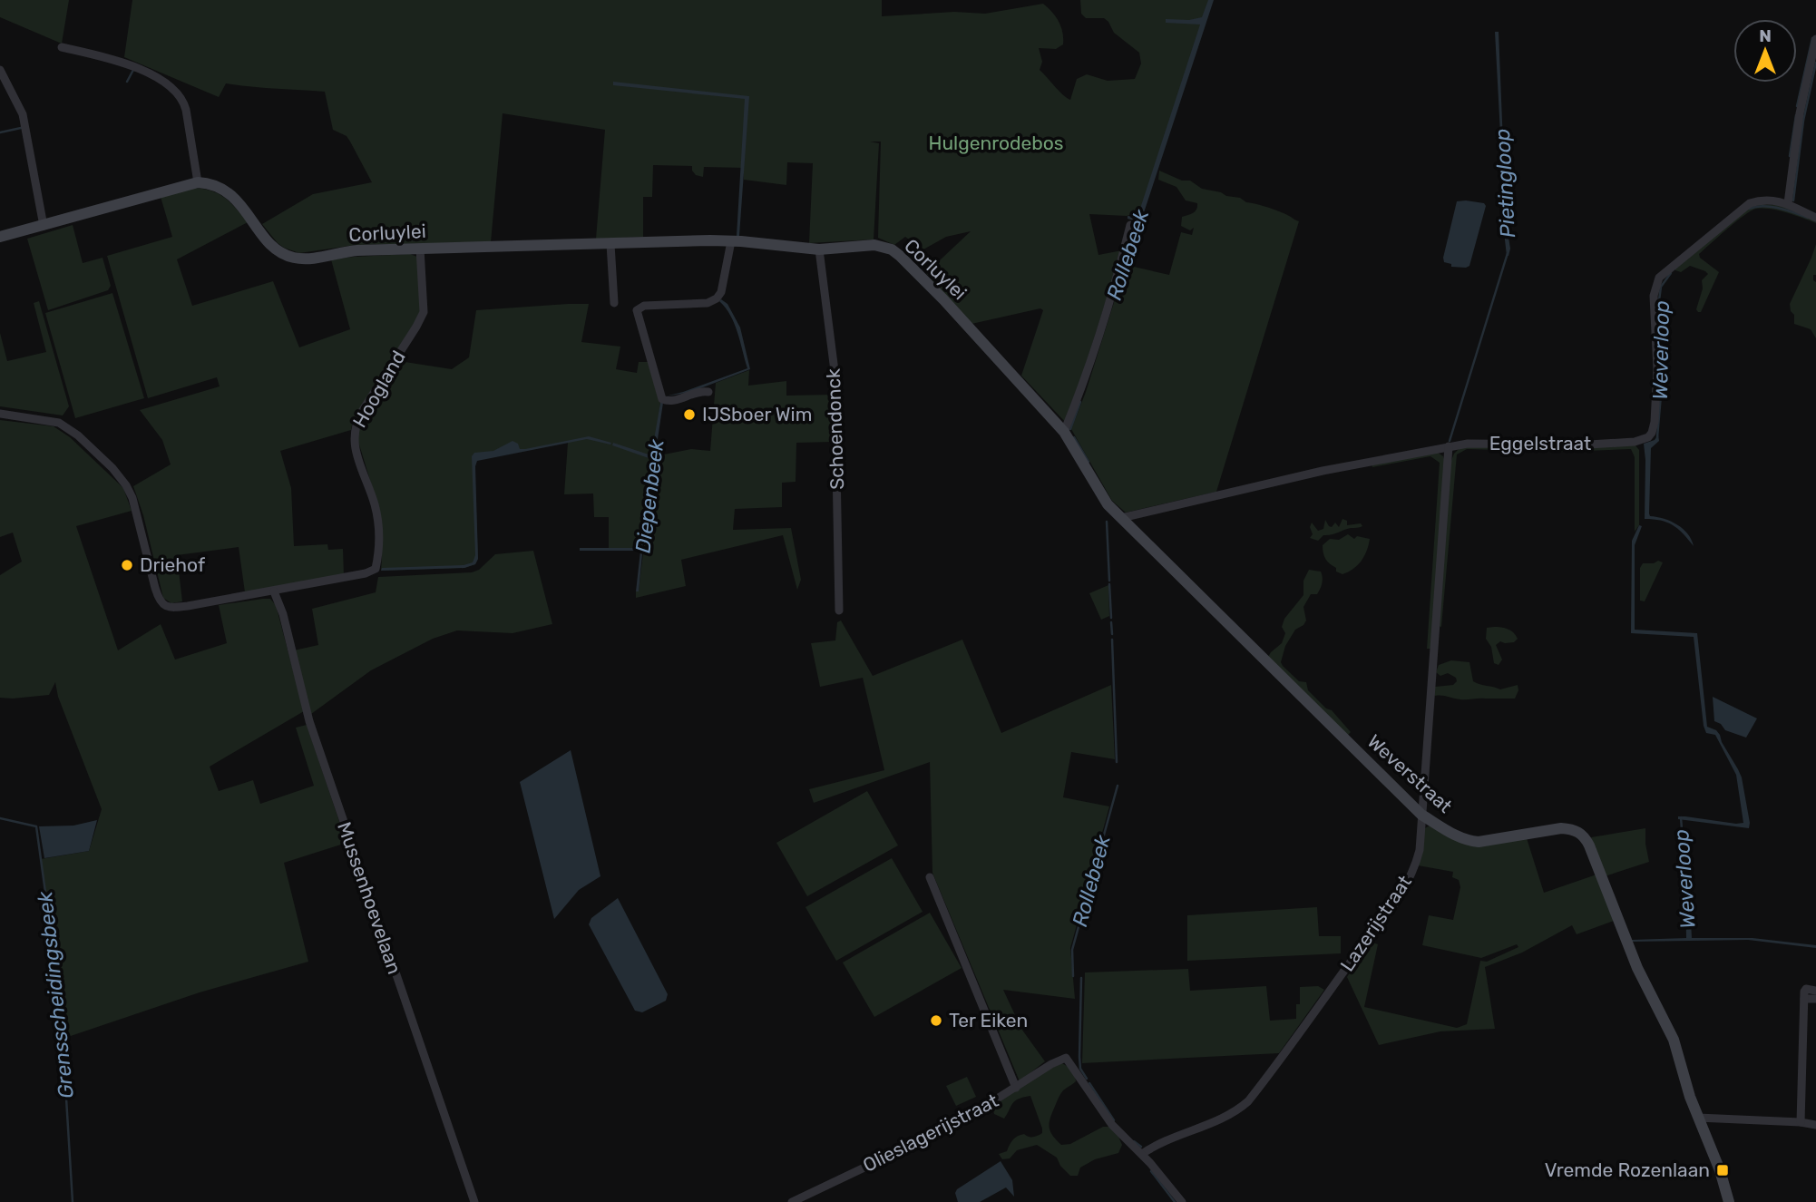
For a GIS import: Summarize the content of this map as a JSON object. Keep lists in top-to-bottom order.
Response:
{
  "streets": {
    "street": [
      "Corluylei",
      "Hoogland",
      "Schoendonck",
      "Eggelstraat",
      "Weverstraat",
      "Mussenhoevelaan",
      "Lazerijstraat",
      "Olieslagerijstraat"
    ]
  },
  "crossings": [
    ["Corluylei", "Hoogland"],
    ["Corluylei", "Schoendonck"],
    ["Corluylei", "Weverstraat"],
    ["Hoogland", "Mussenhoevelaan"],
    ["Eggelstraat", "Weverstraat"],
    ["Eggelstraat", "Lazerijstraat"],
    ["Weverstraat", "Lazerijstraat"],
    ["Lazerijstraat", "Olieslagerijstraat"]
  ],
  "water": [
    "Pietingloop",
    "Rollebeek",
    "Weverloop",
    "Diepenbeek",
    "Grensscheidingsbeek"
  ],
  "parks": ["Hulgenrodebos"],
  "places": {
    "other": ["IJSboer Wim", "Driehof", "Ter Eiken"],
    "transit": ["Vremde Rozenlaan"]
  },
  "north": "top"
}
